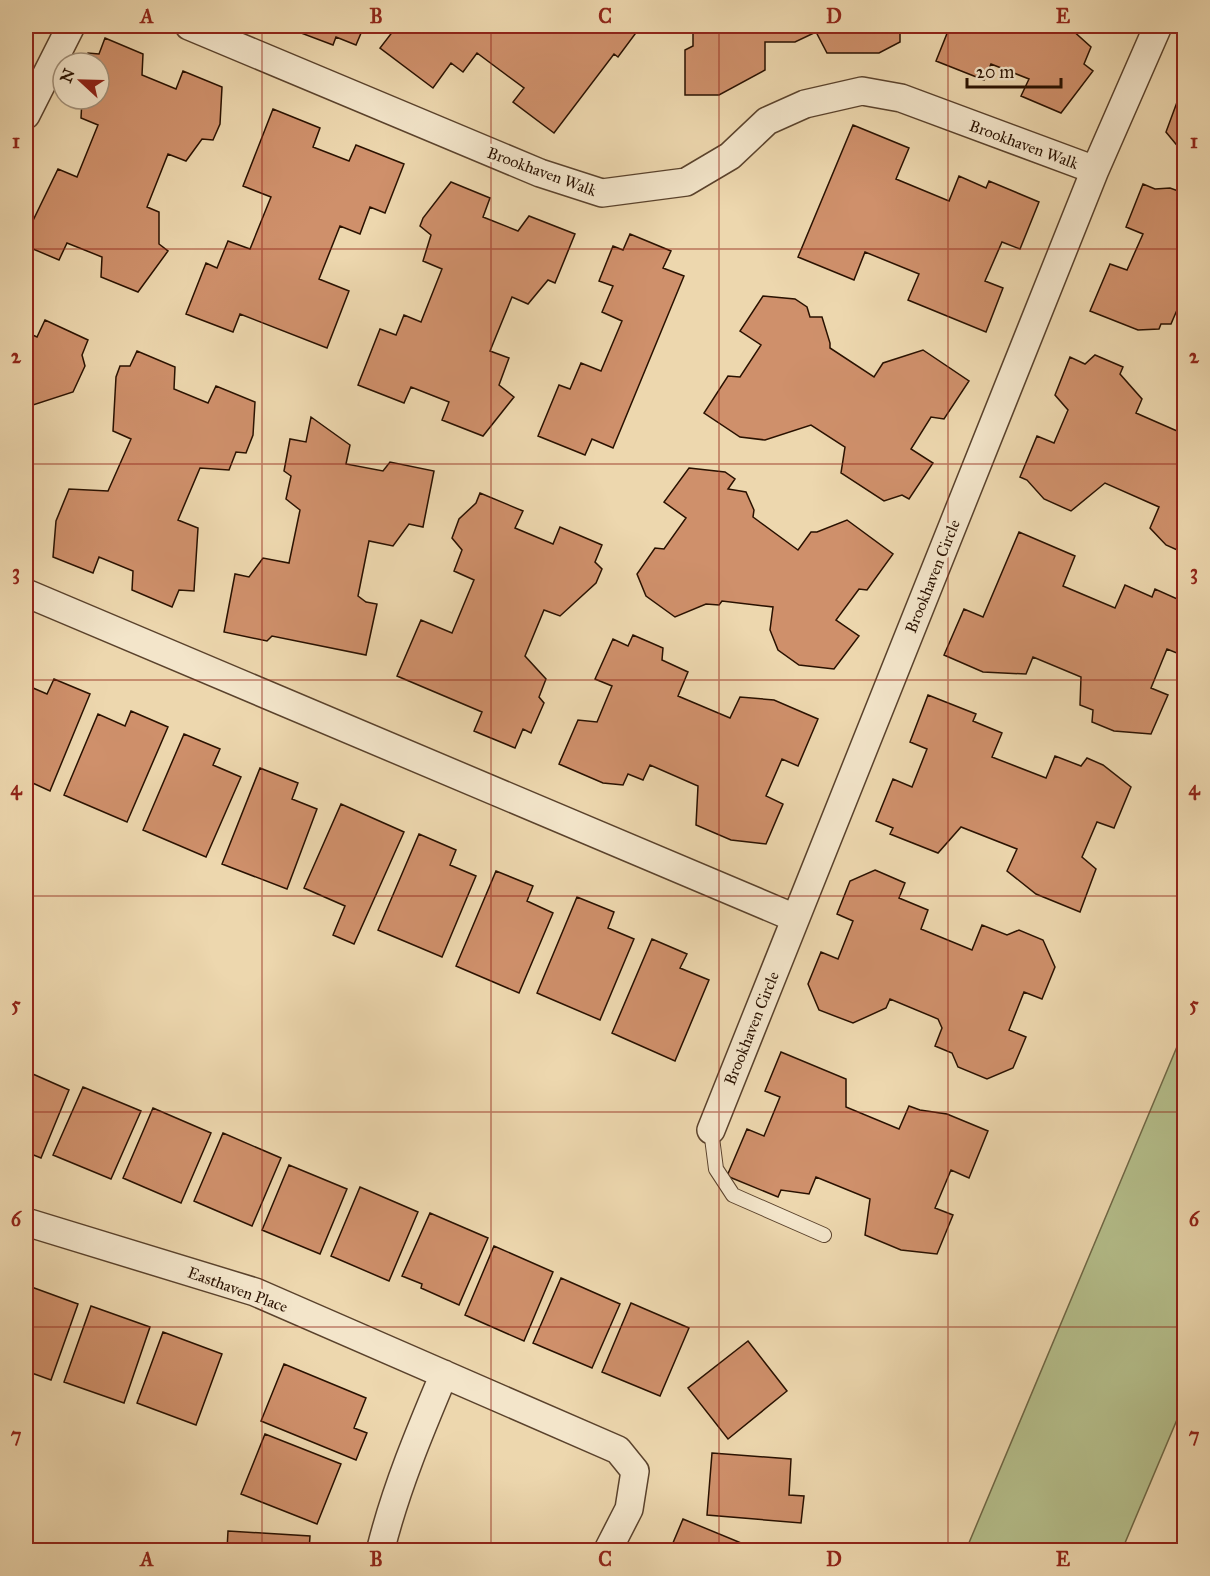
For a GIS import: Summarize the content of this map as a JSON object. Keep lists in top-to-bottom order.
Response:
{
  "streets": {
    "street": ["Brookhaven Walk", "Brookhaven Circle", "Easthaven Place"]
  },
  "crossings": [
    ["Brookhaven Walk", "Brookhaven Circle"]
  ],
  "scale_bar": "20 m",
  "north": "left",
  "grid": {
    "columns": [
      "A",
      "B",
      "C",
      "D",
      "E"
    ],
    "rows": [
      "1",
      "2",
      "3",
      "4",
      "5",
      "6",
      "7"
    ]
  }
}
